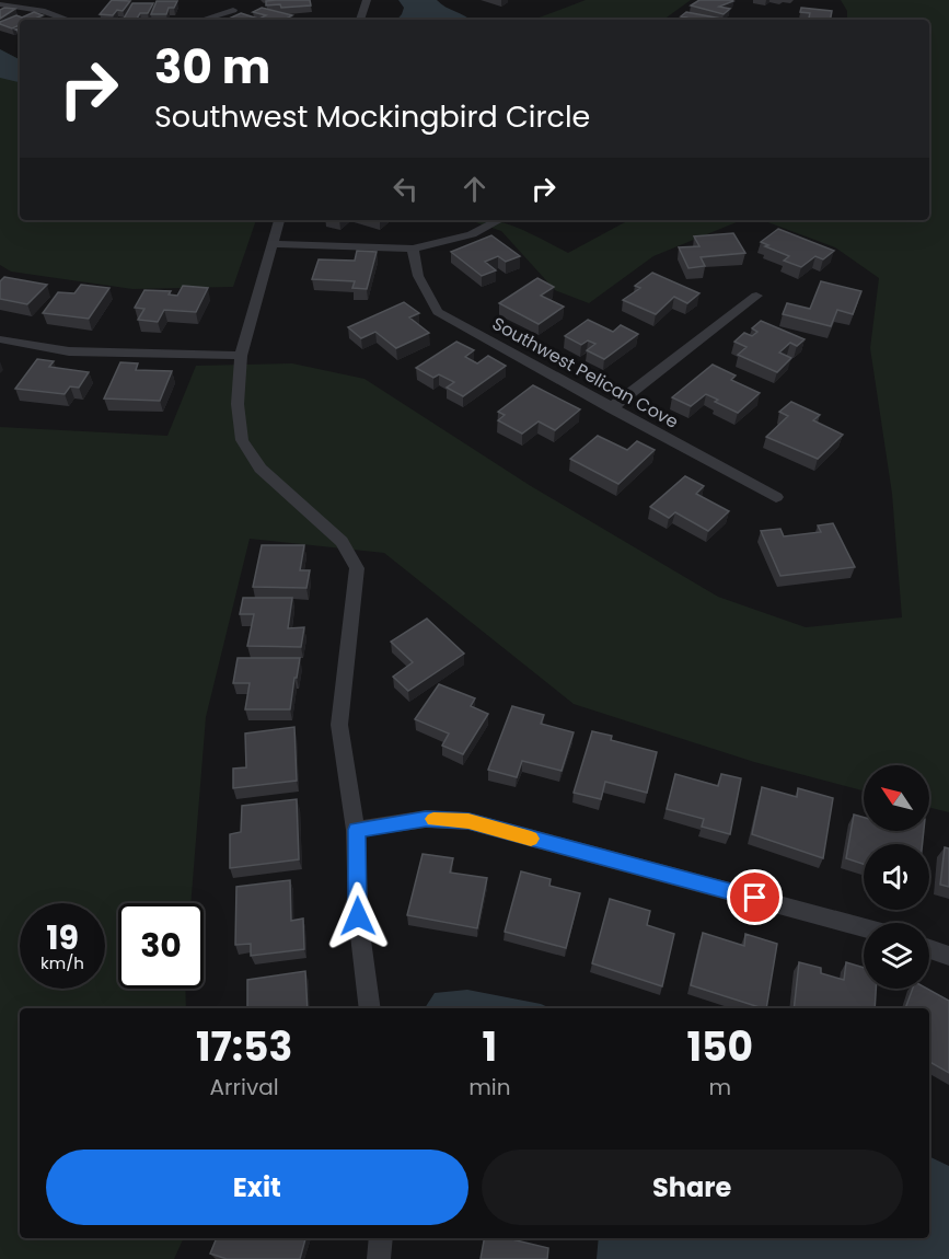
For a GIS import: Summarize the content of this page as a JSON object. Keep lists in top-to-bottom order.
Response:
{
  "streets": {
    "street": ["Southwest Pelican Cove"]
  },
  "north": "top left",
  "page": {
    "turn": ["30 m", "Southwest Mockingbird Circle"],
    "speed": "19 km/h",
    "limit": "30",
    "eta": [
      "17:53",
      "Arrival",
      "1",
      "min",
      "150",
      "m"
    ],
    "buttons": ["Exit", "Share"]
  }
}
